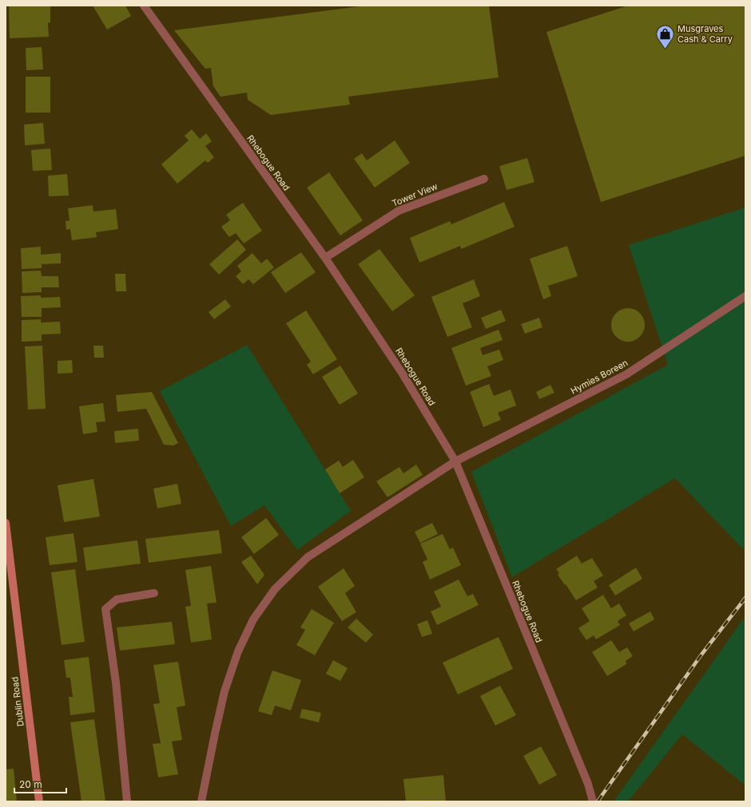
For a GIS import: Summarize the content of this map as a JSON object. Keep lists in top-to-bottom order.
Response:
{
  "streets": {
    "main road": ["Dublin Road"],
    "street": ["Rhebogue Road", "Tower View", "Hymies Boreen"]
  },
  "crossings": [
    ["Rhebogue Road", "Tower View"],
    ["Rhebogue Road", "Hymies Boreen"]
  ],
  "places": {
    "shop": ["Musgraves Cash & Carry"]
  },
  "scale_bar": "20 m"
}
